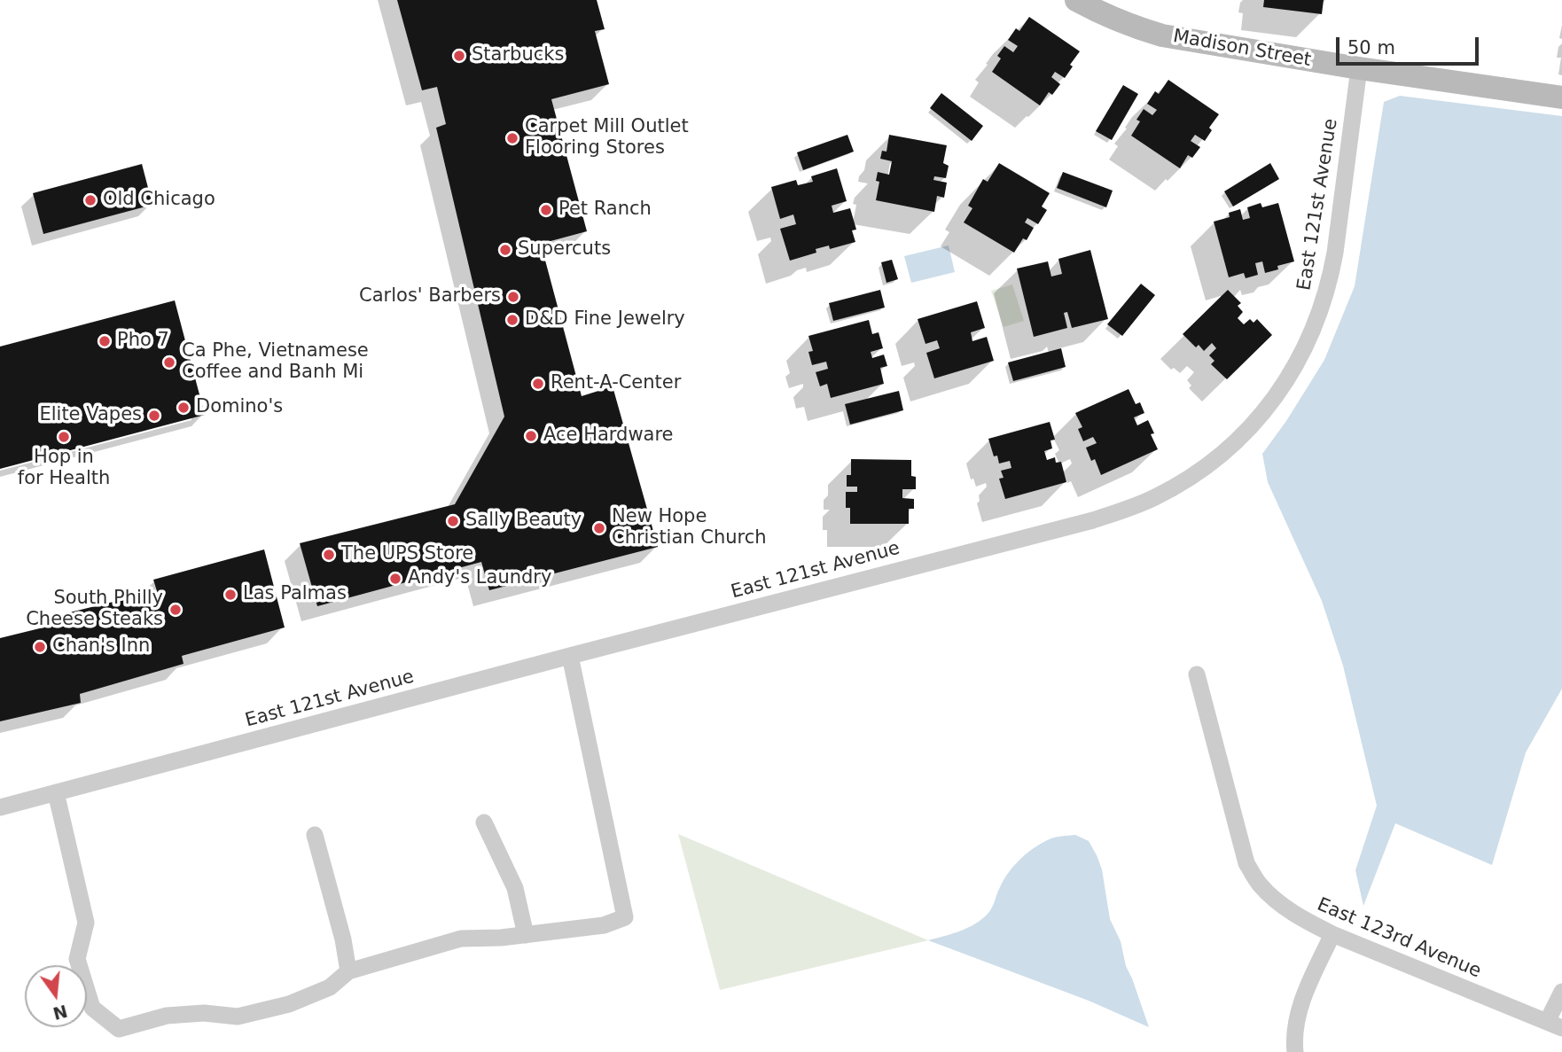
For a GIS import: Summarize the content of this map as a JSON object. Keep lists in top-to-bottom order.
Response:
{
  "streets": {
    "street": ["Madison Street", "East 121st Avenue", "East 123rd Avenue"]
  },
  "crossings": [
    ["Madison Street", "East 121st Avenue"]
  ],
  "places": [
    "Starbucks",
    "Carpet Mill Outlet Flooring Stores",
    "Old Chicago",
    "Pet Ranch",
    "Supercuts",
    "Carlos' Barbers",
    "D&D Fine Jewelry",
    "Pho 7",
    "Ca Phe, Vietnamese Coffee and Banh Mi",
    "Rent-A-Center",
    "Domino's",
    "Elite Vapes",
    "Ace Hardware",
    "Hop in for Health",
    "Sally Beauty",
    "New Hope Christian Church",
    "The UPS Store",
    "Andy's Laundry",
    "Las Palmas",
    "South Philly Cheese Steaks",
    "Chan's Inn"
  ],
  "scale_bar": "50 m",
  "north": "bottom"
}
